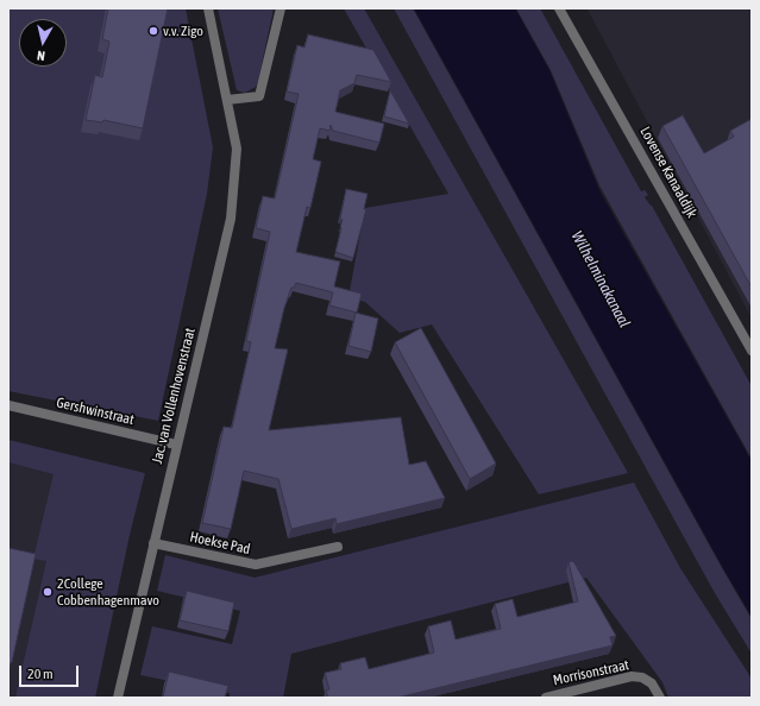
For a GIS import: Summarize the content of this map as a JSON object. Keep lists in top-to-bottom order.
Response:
{
  "streets": {
    "street": [
      "Lovense Kanaaldijk",
      "Jac. van Vollenhovenstraat",
      "Gershwinstraat",
      "Hoekse Pad",
      "Morrisonstraat"
    ]
  },
  "crossings": [
    ["Jac. van Vollenhovenstraat", "Gershwinstraat"],
    ["Jac. van Vollenhovenstraat", "Hoekse Pad"]
  ],
  "water": ["Wilhelminakanaal"],
  "places": ["v.v. Zigo", "2College Cobbenhagenmavo"],
  "scale_bar": "20 m",
  "north": "bottom"
}
